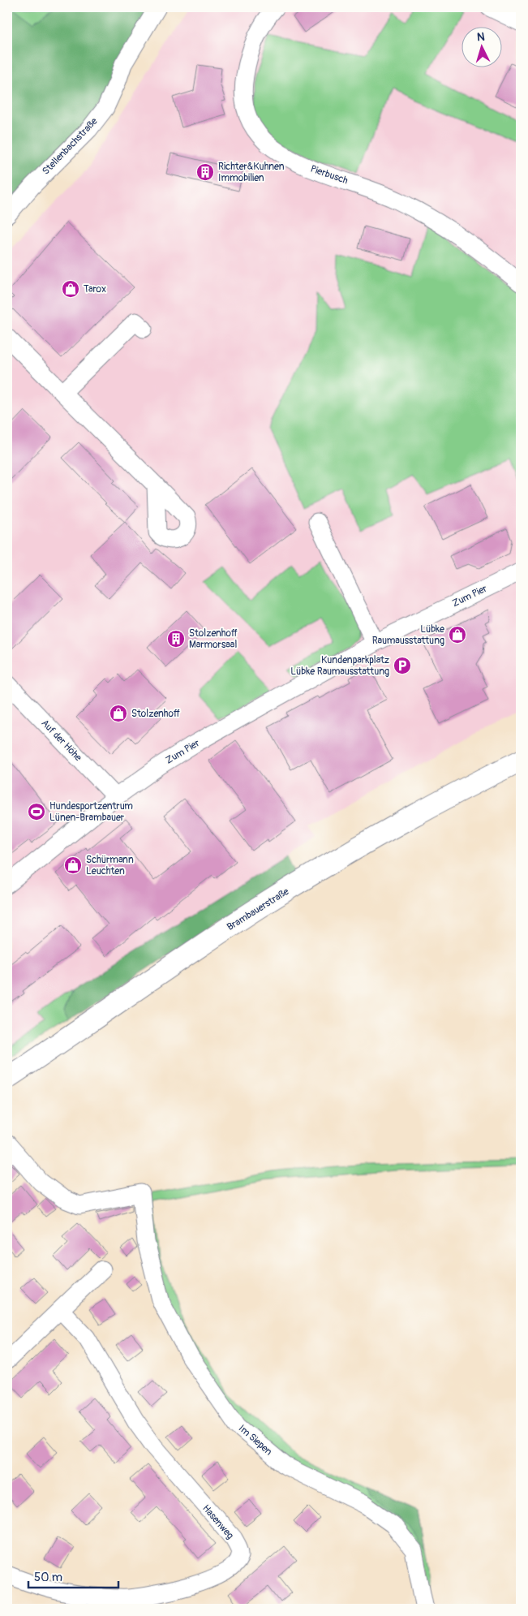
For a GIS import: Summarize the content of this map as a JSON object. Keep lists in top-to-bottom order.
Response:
{
  "streets": {
    "main road": ["Brambauerstraße"],
    "street": [
      "Stellenbachstraße",
      "Pierbusch",
      "Zum Pier",
      "Auf der Höhe",
      "Im Siepen",
      "Hasenweg"
    ]
  },
  "crossings": [
    ["Zum Pier", "Auf der Höhe"]
  ],
  "places": {
    "building": ["Richter&Kuhnen Immobilien", "Stolzenhoff Marmorsaal"],
    "shop": [
      "Tarox",
      "Lübke Raumausstattung",
      "Stolzenhoff",
      "Schürmann Leuchten"
    ],
    "parking": ["Kundenparkplatz Lübke Raumausstattung"],
    "sports": ["Hundesportzentrum Lünen-Brambauer"]
  },
  "scale_bar": "50 m",
  "north": "top"
}
